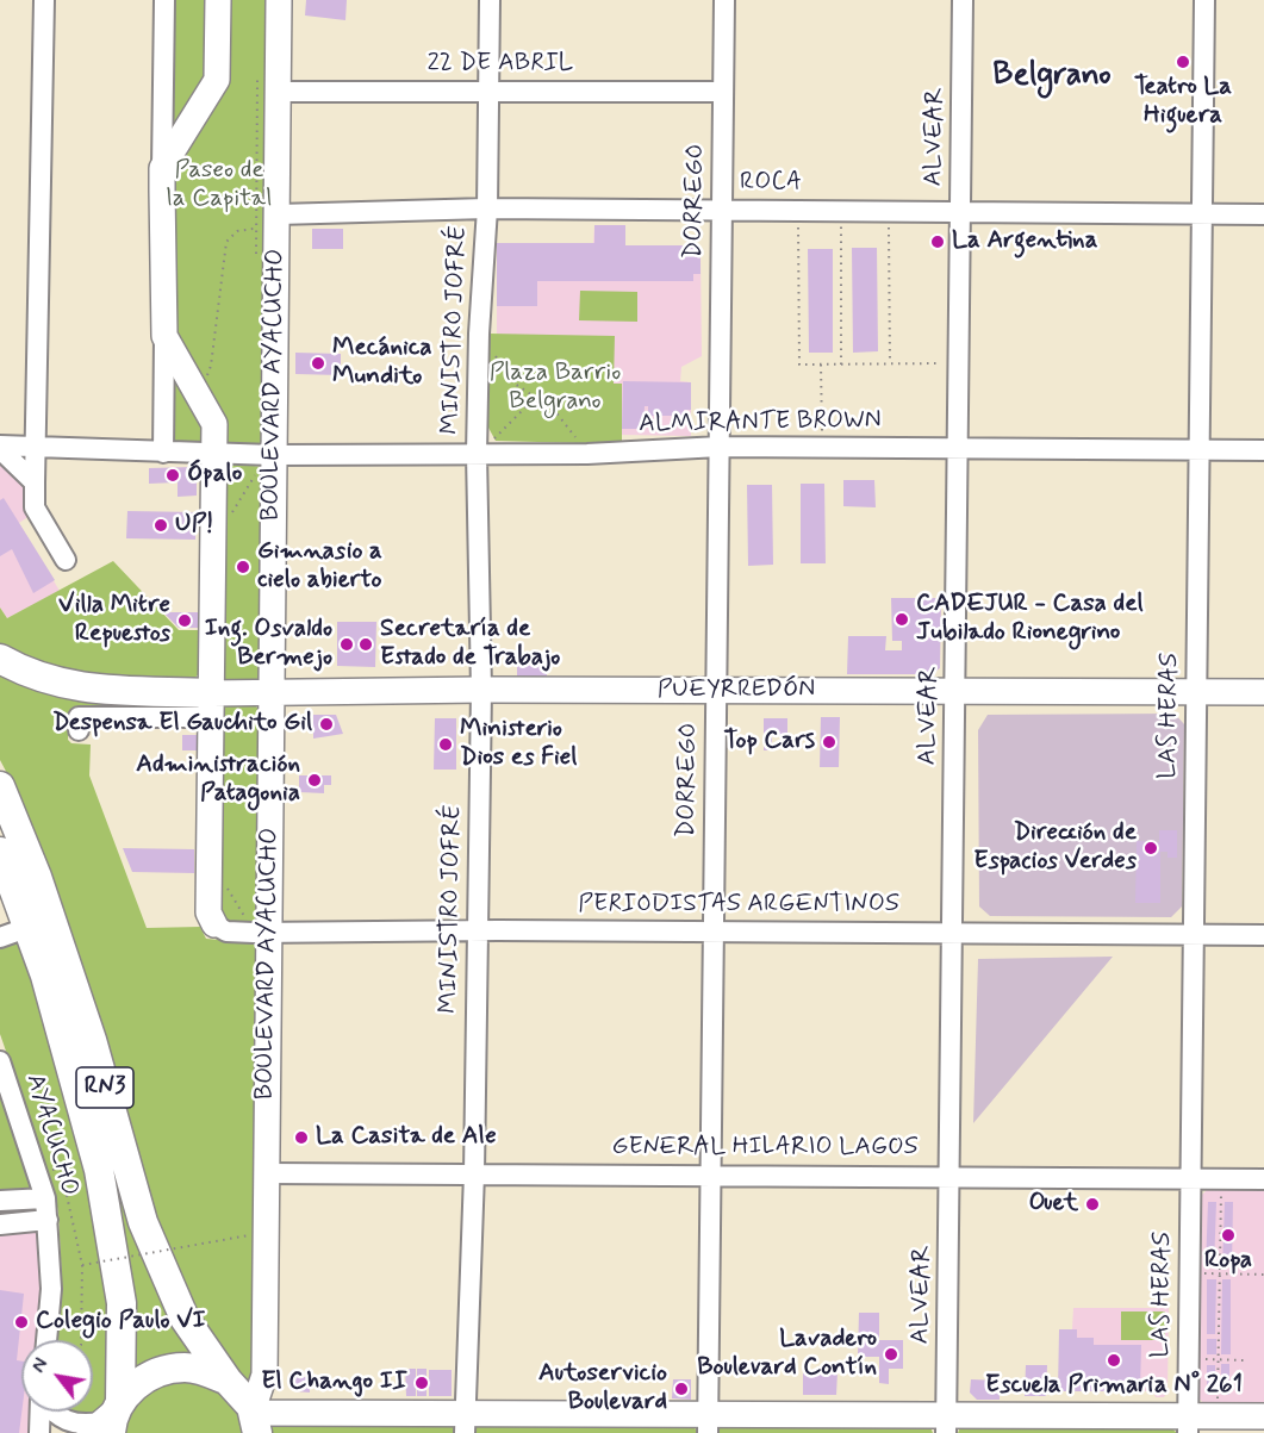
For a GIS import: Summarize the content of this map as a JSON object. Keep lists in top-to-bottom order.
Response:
{
  "streets": {
    "highway": ["RN3"],
    "main road": ["BOULEVARD AYACUCHO", "PUEYRREDÓN"],
    "street": [
      "22 DE ABRIL",
      "ALVEAR",
      "ROCA",
      "DORREGO",
      "MINISTRO JOFRÉ",
      "ALMIRANTE BROWN",
      "LAS HERAS",
      "PERIODISTAS ARGENTINOS",
      "AYACUCHO",
      "GENERAL HILARIO LAGOS"
    ]
  },
  "crossings": [
    ["22 DE ABRIL", "DORREGO"],
    ["22 DE ABRIL", "MINISTRO JOFRÉ"],
    ["22 DE ABRIL", "BOULEVARD AYACUCHO"],
    ["ALVEAR", "ROCA"],
    ["ALVEAR", "ALMIRANTE BROWN"],
    ["ALVEAR", "PUEYRREDÓN"],
    ["ALVEAR", "PERIODISTAS ARGENTINOS"],
    ["ALVEAR", "GENERAL HILARIO LAGOS"],
    ["ROCA", "DORREGO"],
    ["ROCA", "MINISTRO JOFRÉ"],
    ["ROCA", "BOULEVARD AYACUCHO"],
    ["ROCA", "LAS HERAS"],
    ["DORREGO", "ALMIRANTE BROWN"],
    ["DORREGO", "PUEYRREDÓN"],
    ["DORREGO", "PERIODISTAS ARGENTINOS"],
    ["DORREGO", "GENERAL HILARIO LAGOS"],
    ["MINISTRO JOFRÉ", "ALMIRANTE BROWN"],
    ["MINISTRO JOFRÉ", "PUEYRREDÓN"],
    ["MINISTRO JOFRÉ", "PERIODISTAS ARGENTINOS"],
    ["MINISTRO JOFRÉ", "GENERAL HILARIO LAGOS"],
    ["BOULEVARD AYACUCHO", "ALMIRANTE BROWN"],
    ["BOULEVARD AYACUCHO", "PUEYRREDÓN"],
    ["BOULEVARD AYACUCHO", "PERIODISTAS ARGENTINOS"],
    ["BOULEVARD AYACUCHO", "RN3"],
    ["BOULEVARD AYACUCHO", "GENERAL HILARIO LAGOS"],
    ["ALMIRANTE BROWN", "LAS HERAS"],
    ["PUEYRREDÓN", "LAS HERAS"],
    ["LAS HERAS", "PERIODISTAS ARGENTINOS"],
    ["LAS HERAS", "GENERAL HILARIO LAGOS"]
  ],
  "districts": ["Belgrano"],
  "parks": ["Paseo de la Capital", "Plaza Barrio Belgrano"],
  "places": [
    "Teatro La Higuera",
    "La Argentina",
    "Mecánica Mundito",
    "Ópalo",
    "UP!",
    "Gimnasio a cielo abierto",
    "CADEJUR - Casa del Jubilado Rionegrino",
    "Villa Mitre Repuestos",
    "Ing. Osvaldo Bermejo",
    "Secretaría de Estado de Trabajo",
    "Despensa El Gauchito Gil",
    "Top Cars",
    "Ministerio Dios es Fiel",
    "Administración Patagonia",
    "Dirección de Espacios Verdes",
    "La Casita de Ale",
    "Ouet",
    "Ropa",
    "Colegio Paulo VI",
    "Lavadero Boulevard Contín",
    "Escuela Primaria N° 261",
    "El Chango II",
    "Autoservicio Boulevard"
  ],
  "north": "top left"
}
